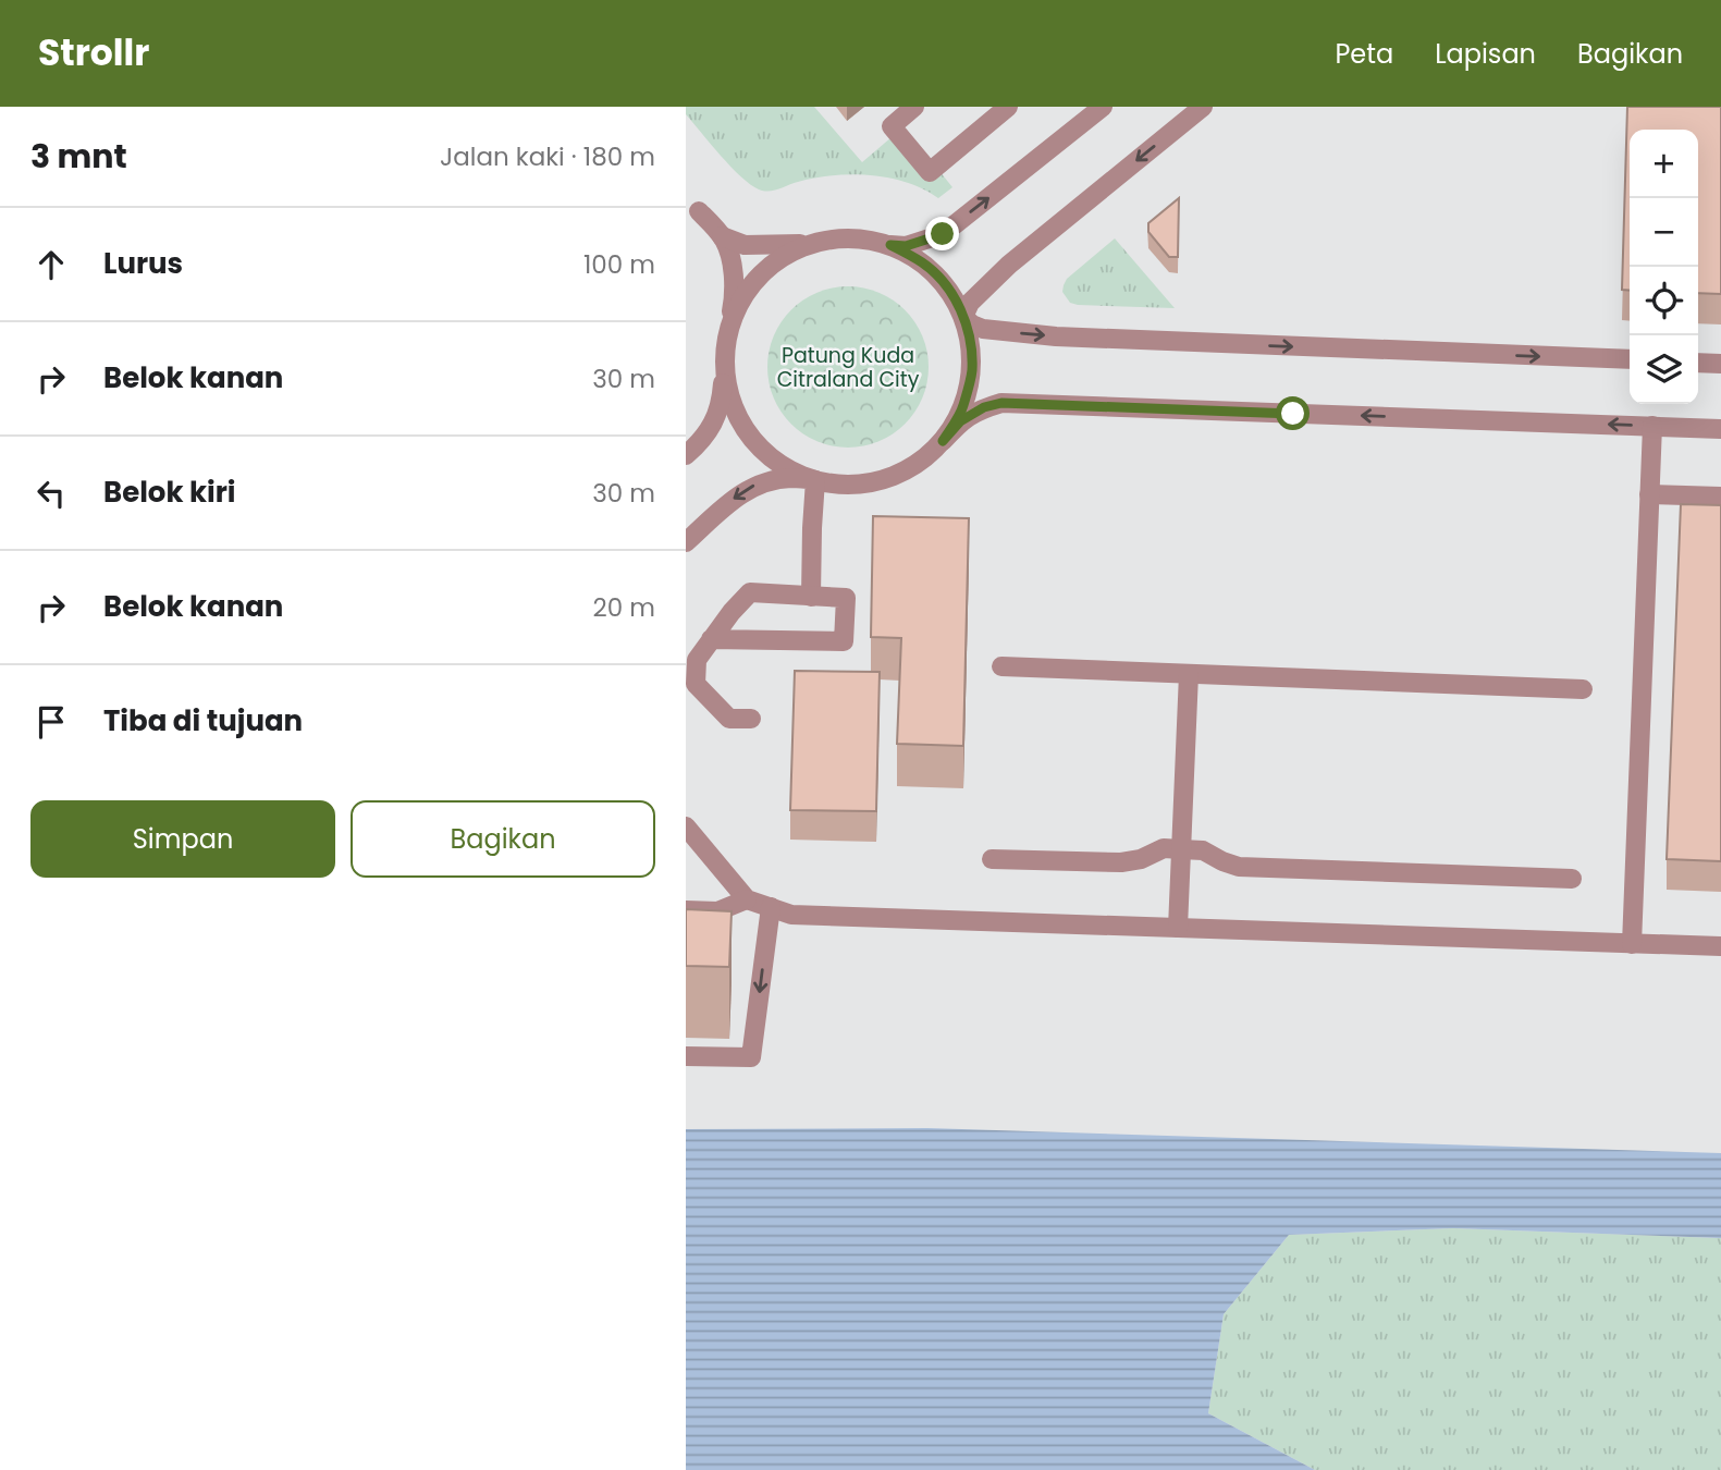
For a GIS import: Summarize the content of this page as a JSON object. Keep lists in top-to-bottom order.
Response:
{
  "parks": ["Patung Kuda Citraland City"],
  "page": {
    "header": "Strollr",
    "nav": ["Peta", "Lapisan", "Bagikan"],
    "heading": ["3 mnt", "Jalan kaki · 180 m"],
    "map_buttons": ["+", "−"],
    "list": [
      ["Lurus", "100 m"],
      ["Belok kanan", "30 m"],
      ["Belok kiri", "30 m"],
      ["Belok kanan", "20 m"],
      "Tiba di tujuan"
    ],
    "buttons": ["Simpan", "Bagikan"]
  }
}
